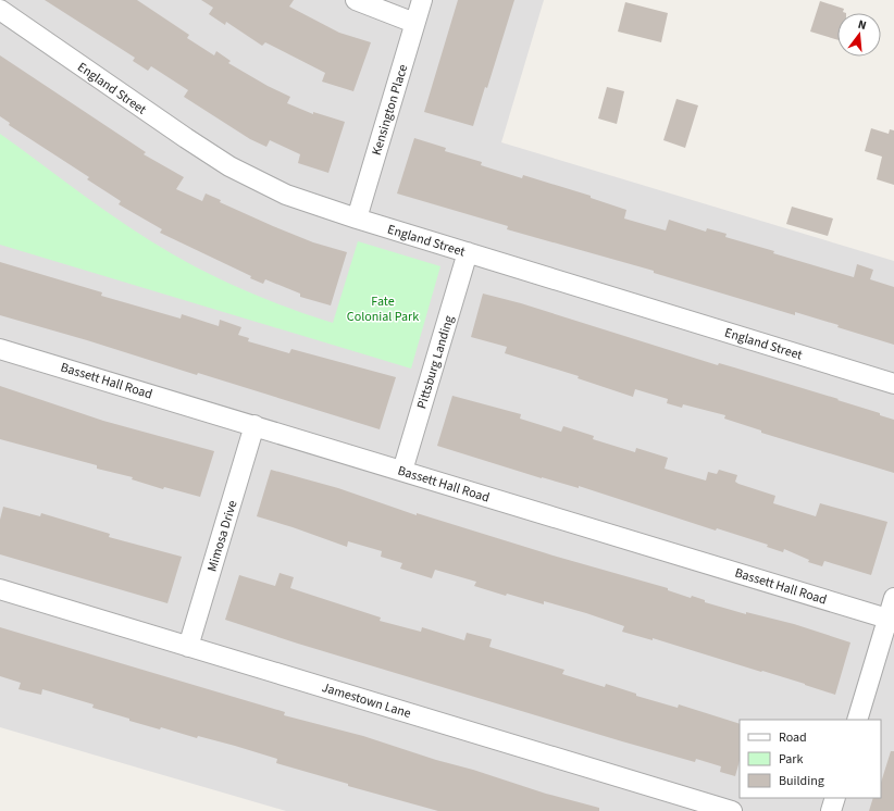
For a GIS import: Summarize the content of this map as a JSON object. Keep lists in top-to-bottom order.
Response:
{
  "streets": {
    "street": [
      "England Street",
      "Kensington Place",
      "Pittsburg Landing",
      "Bassett Hall Road",
      "Mimosa Drive",
      "Jamestown Lane"
    ]
  },
  "crossings": [
    ["England Street", "Kensington Place"],
    ["England Street", "Pittsburg Landing"],
    ["Pittsburg Landing", "Bassett Hall Road"],
    ["Bassett Hall Road", "Mimosa Drive"],
    ["Mimosa Drive", "Jamestown Lane"]
  ],
  "parks": ["Fate Colonial Park"],
  "legend": ["Road", "Park", "Building"],
  "north": "top"
}
